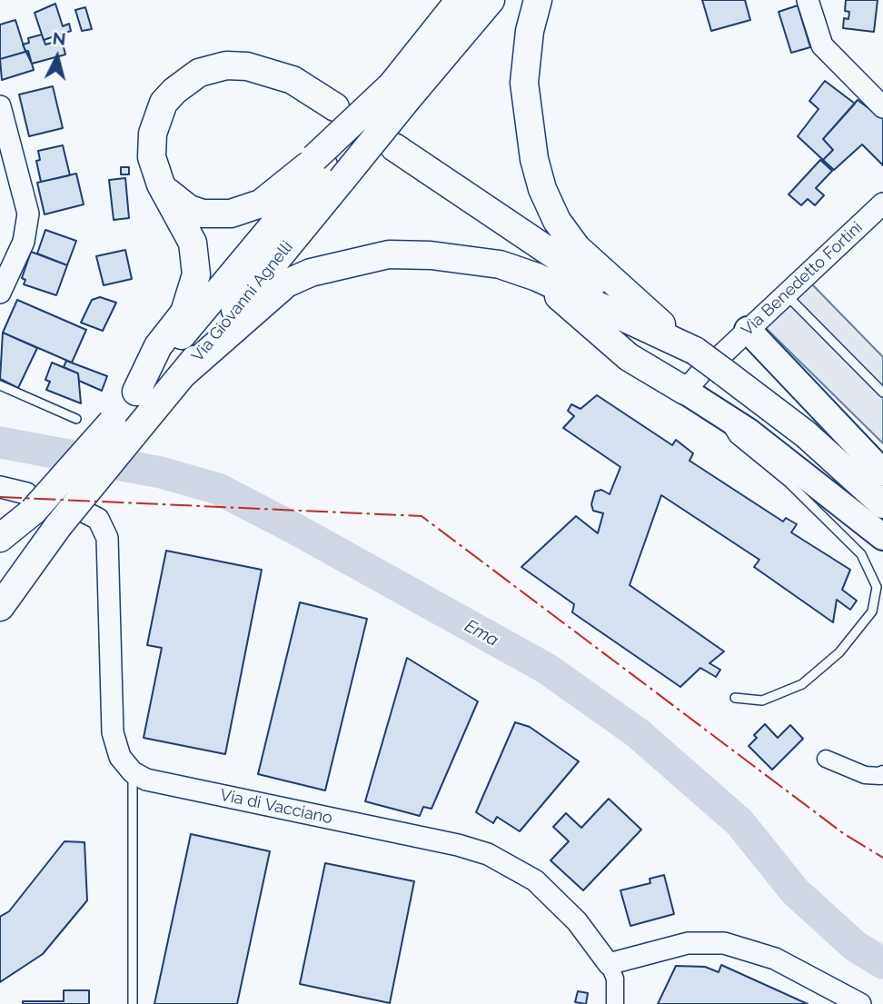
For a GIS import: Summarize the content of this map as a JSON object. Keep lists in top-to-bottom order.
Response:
{
  "streets": {
    "highway": ["Via Giovanni Agnelli"],
    "street": ["Via Benedetto Fortini", "Via di Vacciano"]
  },
  "water": ["Ema"],
  "north": "top"
}
